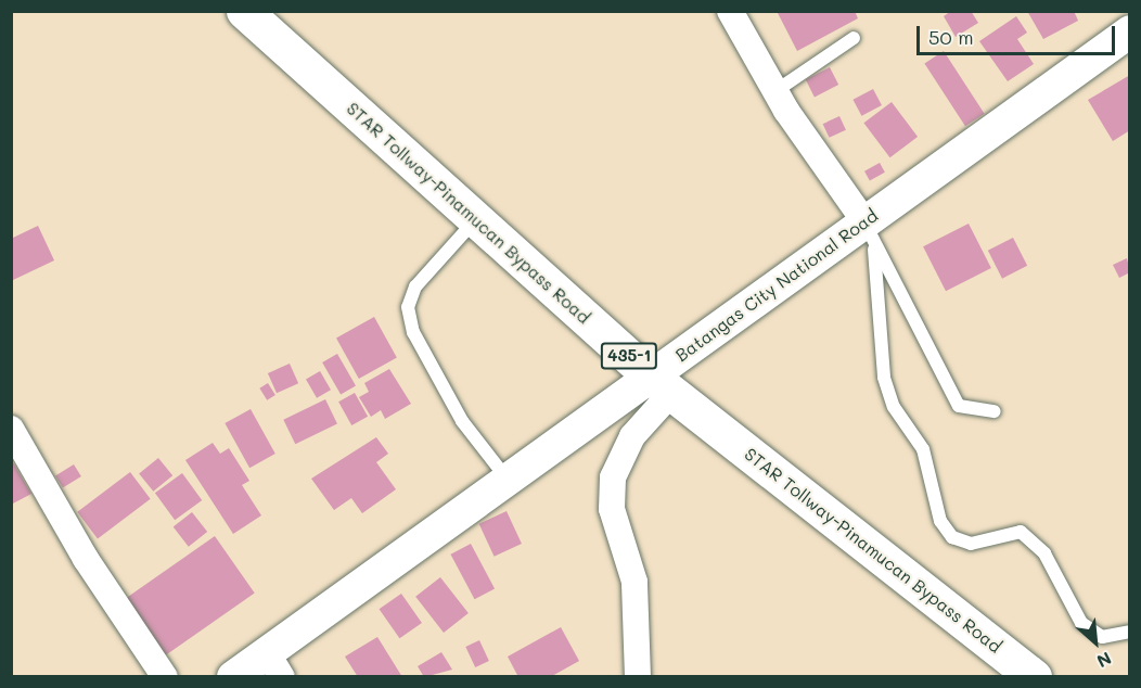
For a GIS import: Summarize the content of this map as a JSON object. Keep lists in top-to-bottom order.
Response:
{
  "streets": {
    "main road": ["STAR Tollway-Pinamucan Bypass Road", "435-1"],
    "street": ["Batangas City National Road"]
  },
  "crossings": [
    ["STAR Tollway-Pinamucan Bypass Road", "Batangas City National Road"]
  ],
  "scale_bar": "50 m",
  "north": "bottom right"
}
